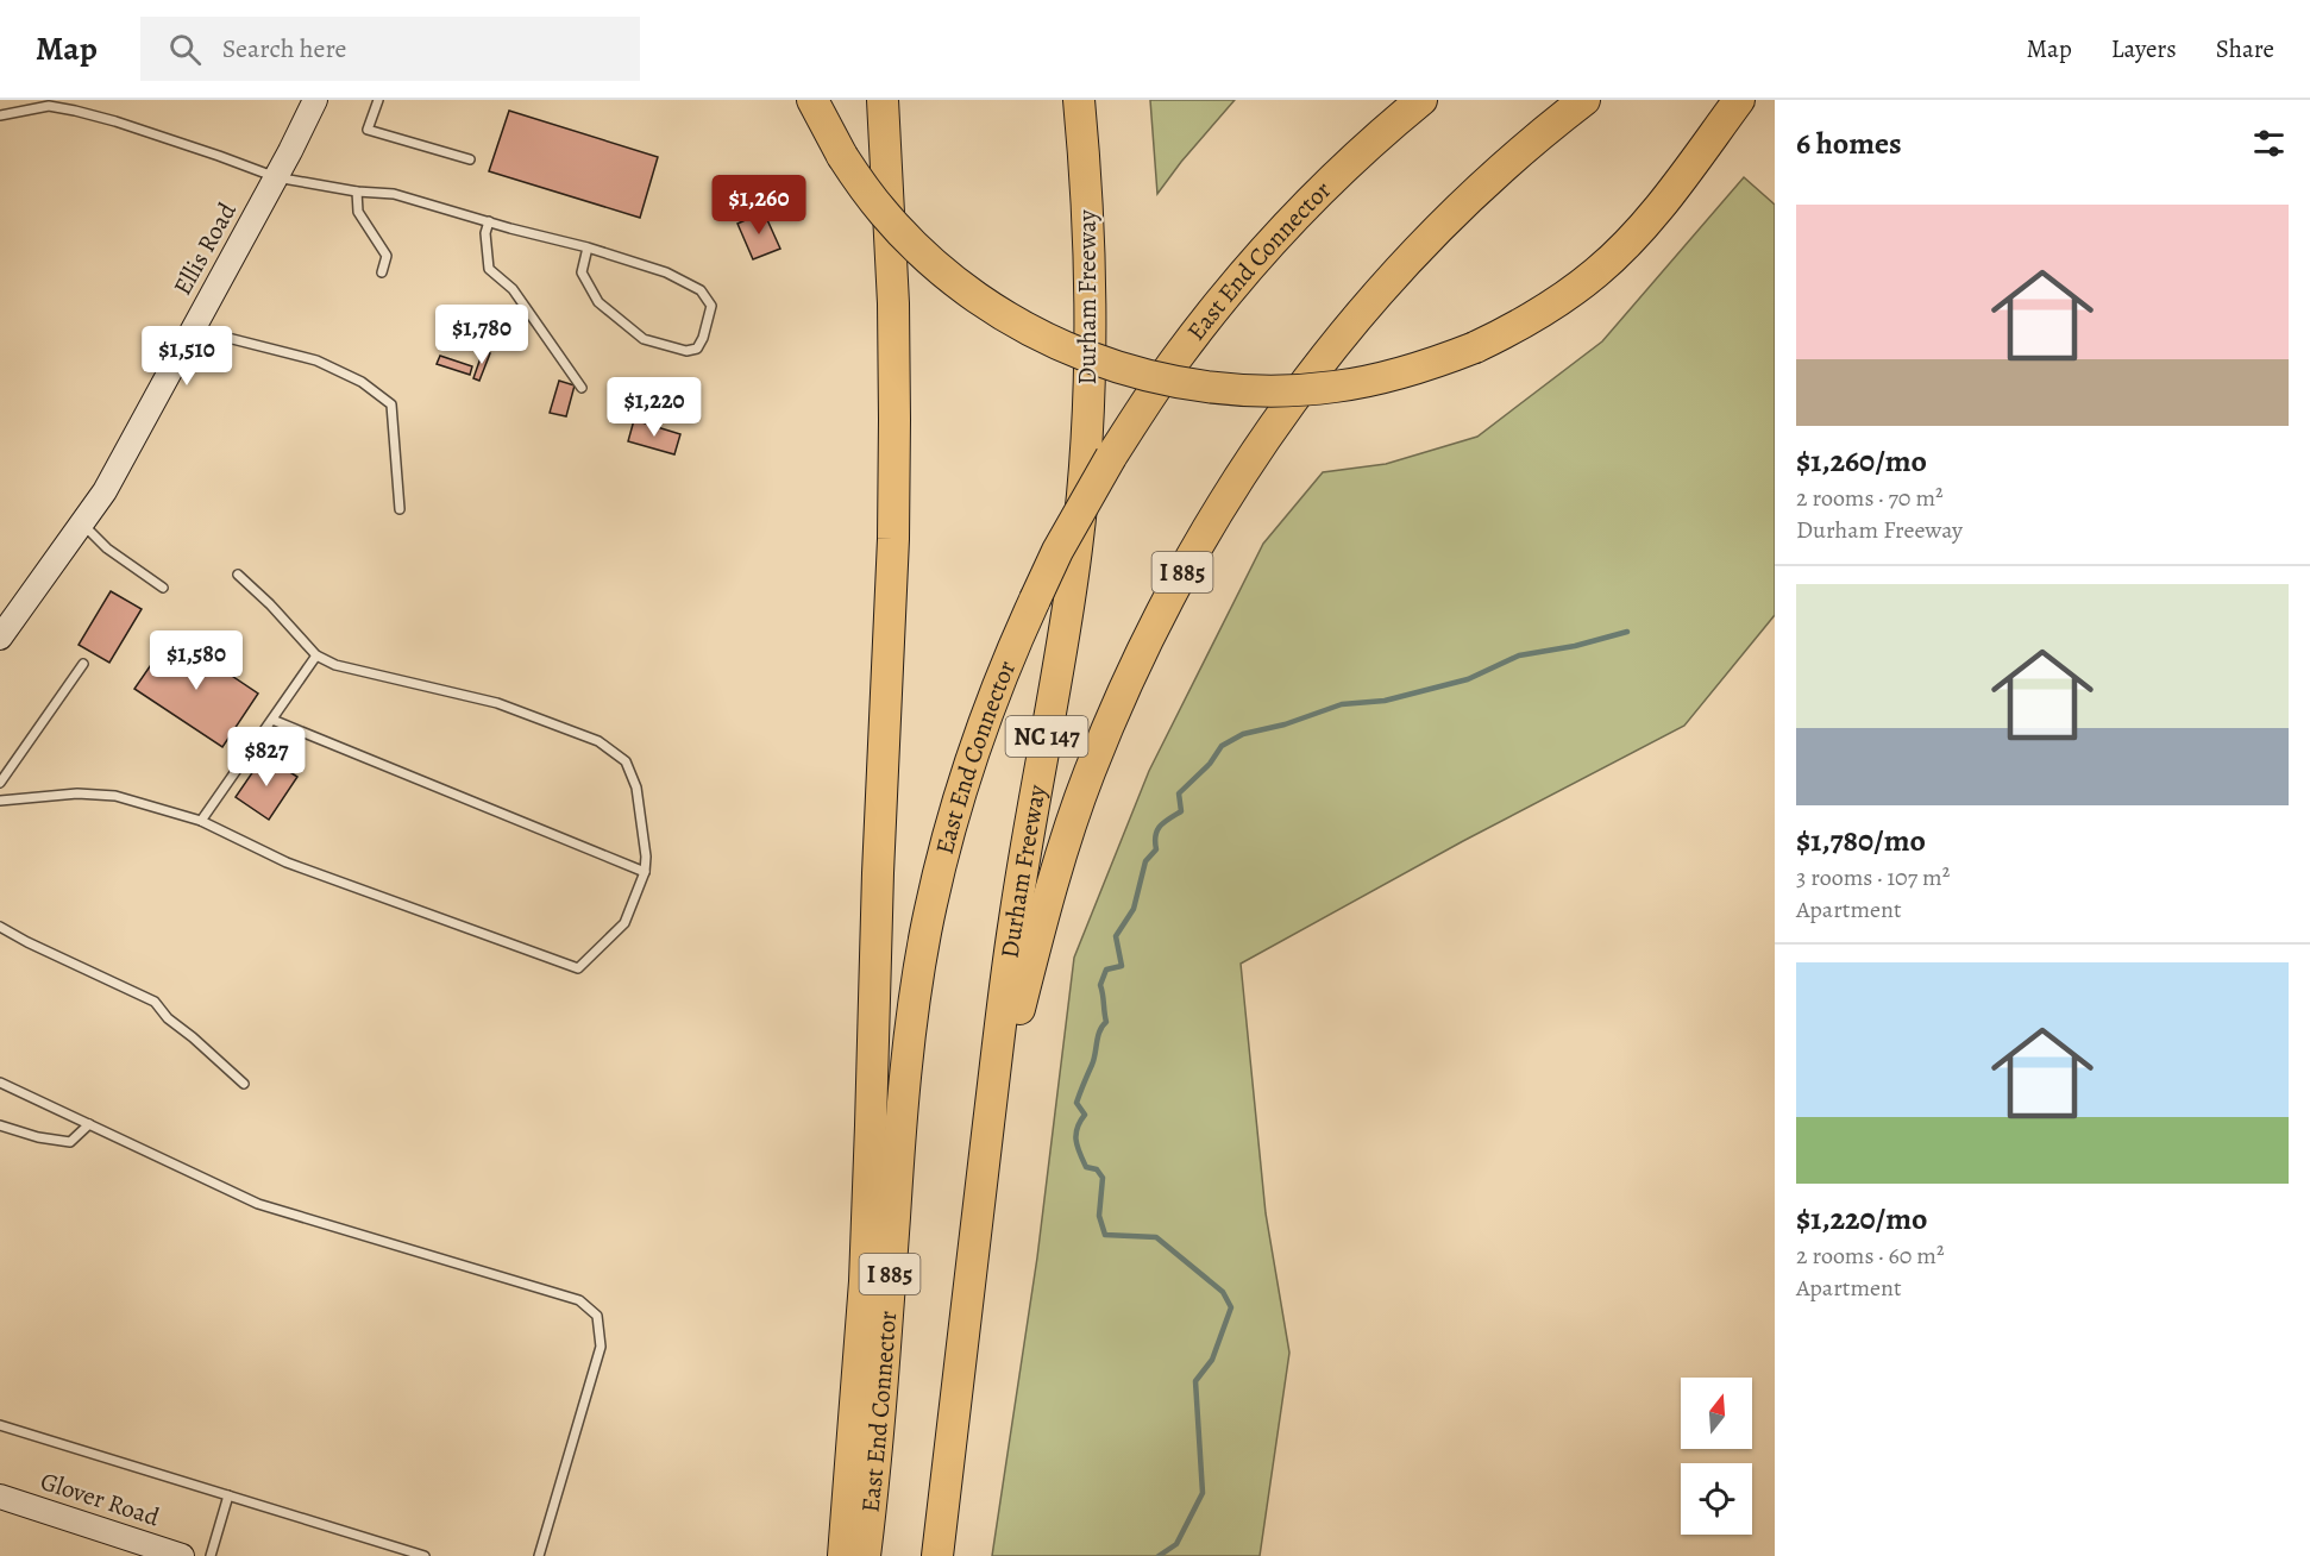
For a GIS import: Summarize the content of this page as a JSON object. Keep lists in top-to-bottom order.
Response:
{
  "streets": {
    "highway": [
      "East End Connector",
      "Durham Freeway",
      "I 885",
      "NC 147"
    ],
    "main road": ["Ellis Road", "Glover Road"]
  },
  "crossings": [
    ["Durham Freeway", "I 885"]
  ],
  "north": "top",
  "page": {
    "header": "Map",
    "search": "Search here",
    "nav": ["Map", "Layers", "Share"],
    "heading": "6 homes",
    "price": [
      "$1,260",
      "$1,780",
      "$1,510",
      "$1,220",
      "$1,580",
      "$827"
    ],
    "list": [
      {
        "name": "$1,260/mo",
        "note": "2 rooms · 70 m² · Durham Freeway"
      },
      {
        "name": "$1,780/mo",
        "note": "3 rooms · 107 m² · Apartment"
      },
      {
        "name": "$1,220/mo",
        "note": "2 rooms · 60 m² · Apartment"
      }
    ]
  }
}
